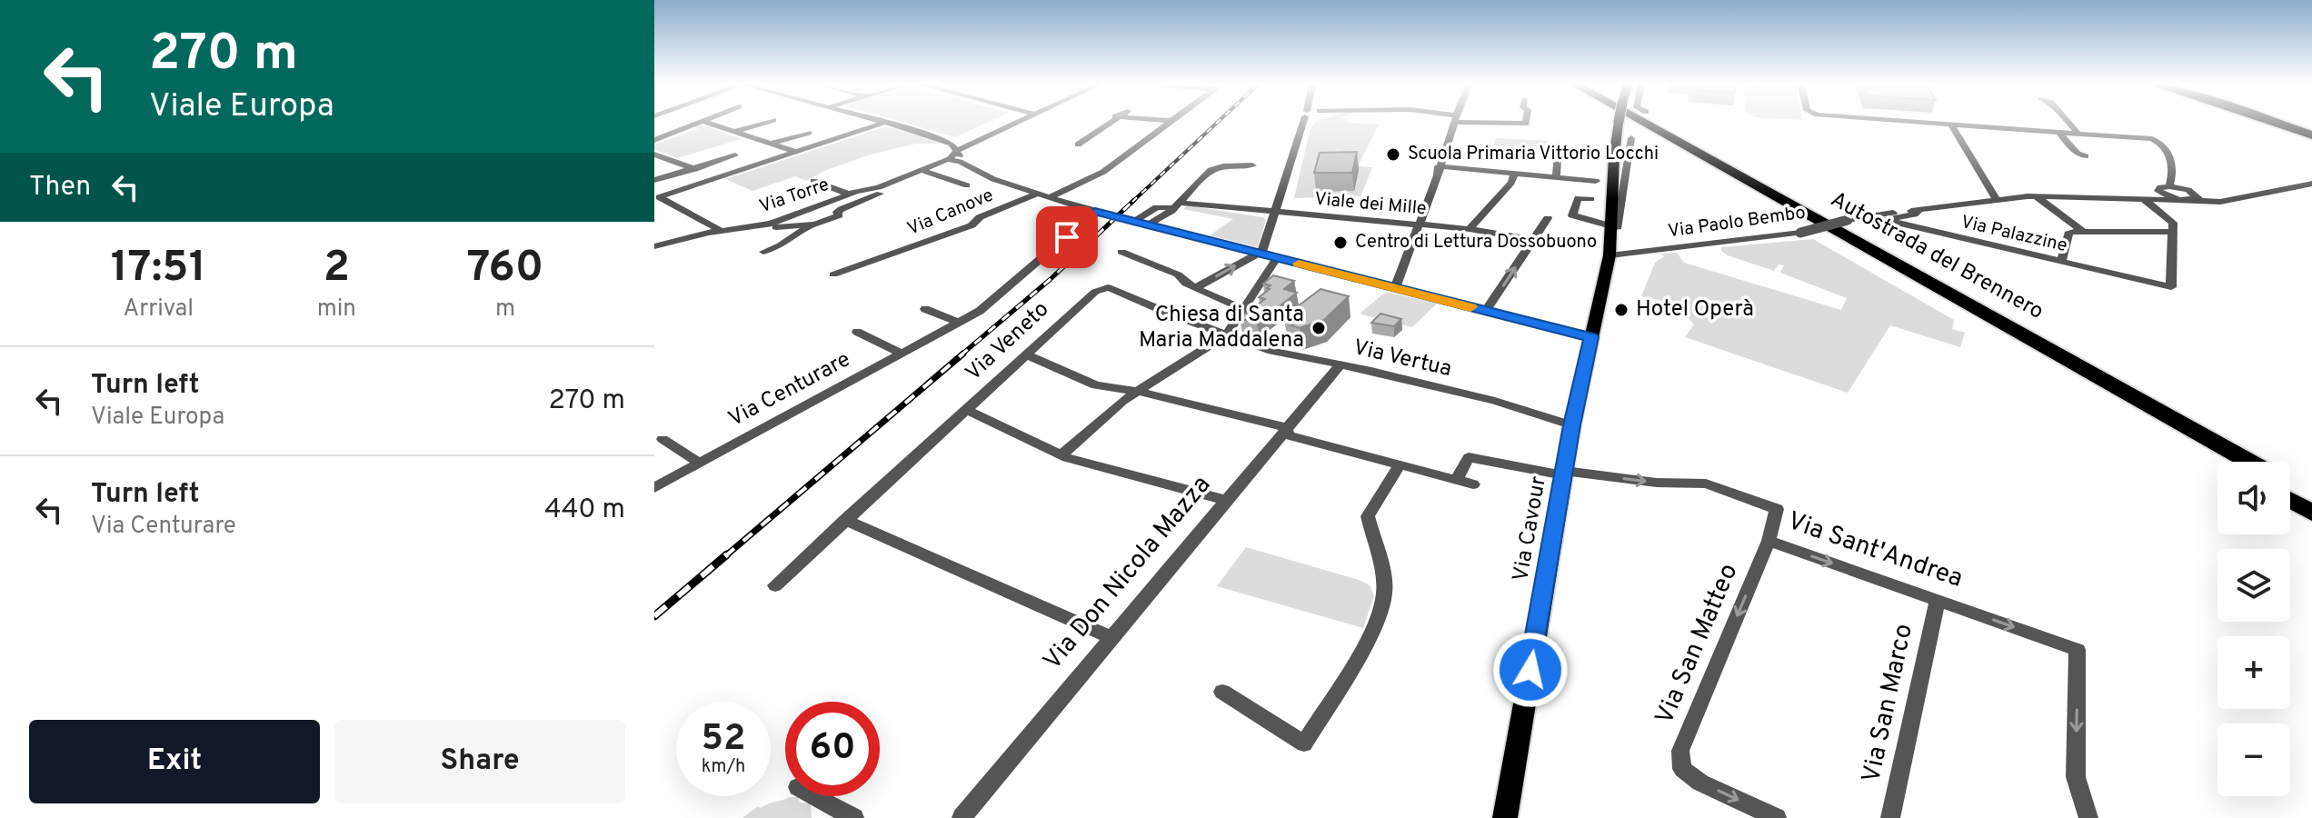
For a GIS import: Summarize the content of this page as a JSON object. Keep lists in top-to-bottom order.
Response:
{
  "streets": {
    "highway": ["Autostrada del Brennero"],
    "main road": ["Via Cavour"],
    "street": [
      "Via Torre",
      "Viale dei Mille",
      "Via Canove",
      "Via Paolo Bembo",
      "Via Palazzine",
      "Via Veneto",
      "Via Vertua",
      "Via Centurare",
      "Via Sant'Andrea",
      "Via Don Nicola Mazza",
      "Via San Matteo",
      "Via San Marco"
    ]
  },
  "crossings": [
    ["Via Paolo Bembo", "Via Palazzine"],
    ["Via Paolo Bembo", "Via Cavour"],
    ["Via Veneto", "Via Vertua"],
    ["Via Vertua", "Via Cavour"],
    ["Via Vertua", "Via Don Nicola Mazza"],
    ["Via Cavour", "Via Sant'Andrea"],
    ["Via Sant'Andrea", "Via San Matteo"],
    ["Via Sant'Andrea", "Via San Marco"]
  ],
  "one_way": ["Via Sant'Andrea"],
  "places": [
    "Scuola Primaria Vittorio Locchi",
    "Centro di Lettura Dossobuono",
    "Hotel Operà",
    "Chiesa di Santa Maria Maddalena"
  ],
  "page": {
    "turn": ["270 m", "Viale Europa"],
    "then": "Then",
    "eta": [
      "17:51",
      "Arrival",
      "2",
      "min",
      "760",
      "m"
    ],
    "list": [
      {
        "name": "Turn left",
        "note": "Viale Europa",
        "value": "270 m"
      },
      {
        "name": "Turn left",
        "note": "Via Centurare",
        "value": "440 m"
      }
    ],
    "map_buttons": ["+", "−"],
    "speed": "52 km/h",
    "limit": "60",
    "buttons": ["Exit", "Share"]
  }
}
